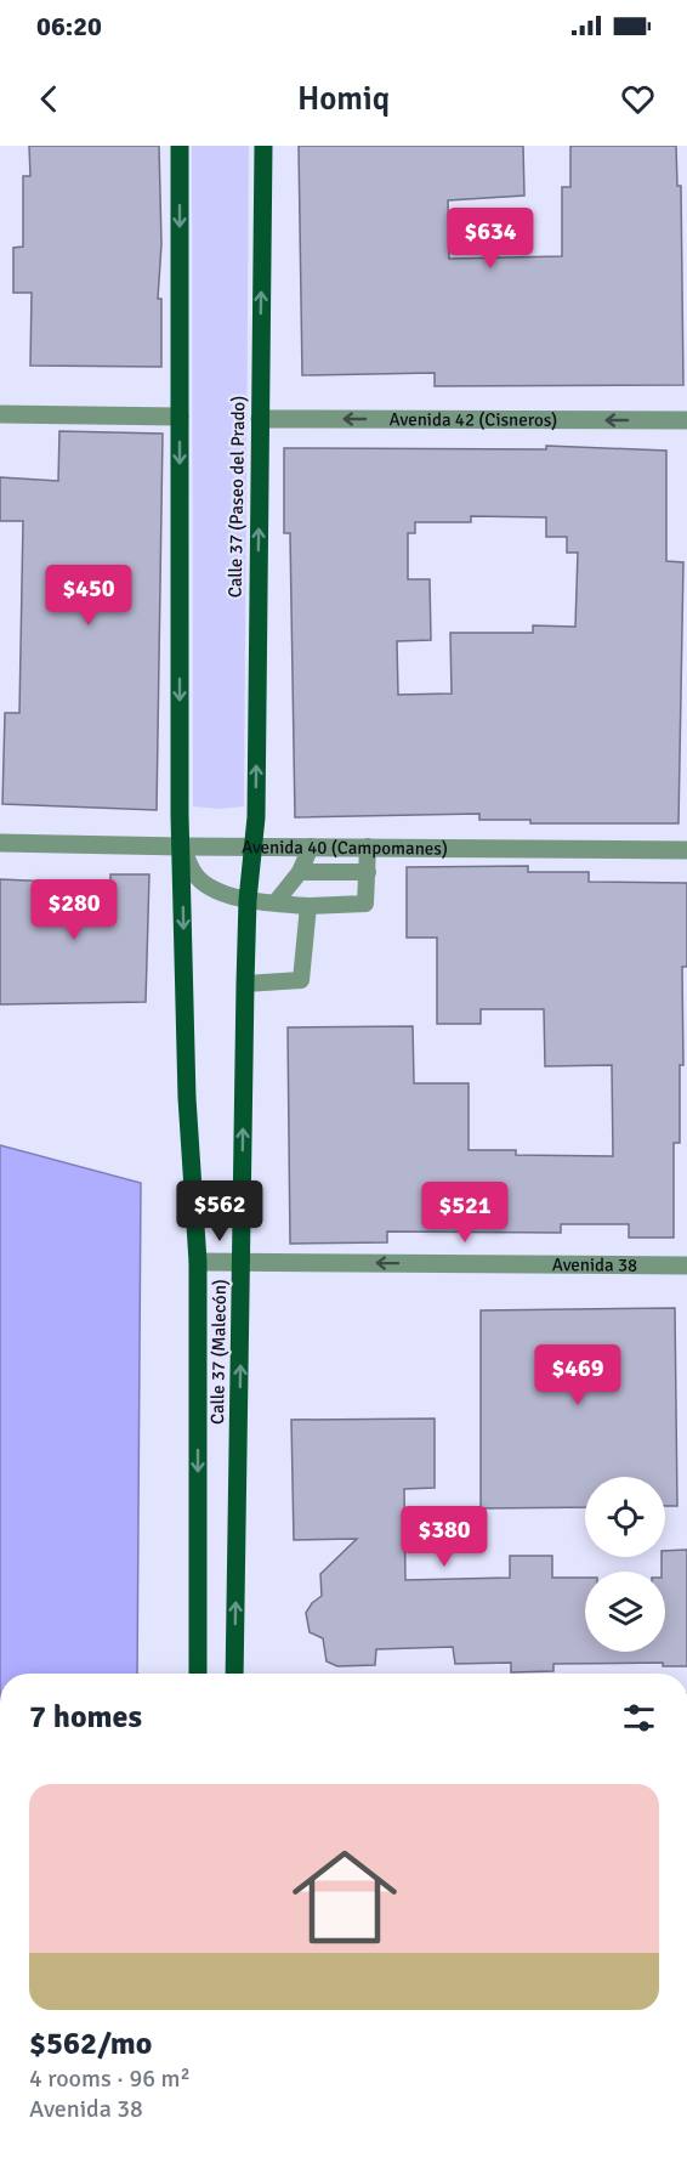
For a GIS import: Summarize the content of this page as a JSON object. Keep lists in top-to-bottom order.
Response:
{
  "streets": {
    "main road": ["Calle 37 (Paseo del Prado)", "Calle 37 (Malecón)"],
    "street": ["Avenida 42 (Cisneros)", "Avenida 40 (Campomanes)", "Avenida 38"]
  },
  "crossings": [
    ["Avenida 42 (Cisneros)", "Calle 37 (Paseo del Prado)"],
    ["Calle 37 (Paseo del Prado)", "Avenida 40 (Campomanes)"],
    ["Calle 37 (Paseo del Prado)", "Calle 37 (Malecón)"],
    ["Avenida 40 (Campomanes)", "Calle 37 (Malecón)"],
    ["Avenida 38", "Calle 37 (Malecón)"]
  ],
  "one_way": ["Avenida 42 (Cisneros)", "Avenida 38"],
  "page": {
    "status": "06:20",
    "header": "Homiq",
    "price": [
      "$634",
      "$450",
      "$280",
      "$562",
      "$521",
      "$469",
      "$380"
    ],
    "heading": "7 homes",
    "list": [
      {
        "name": "$562/mo",
        "note": "4 rooms · 96 m² · Avenida 38"
      }
    ]
  }
}
